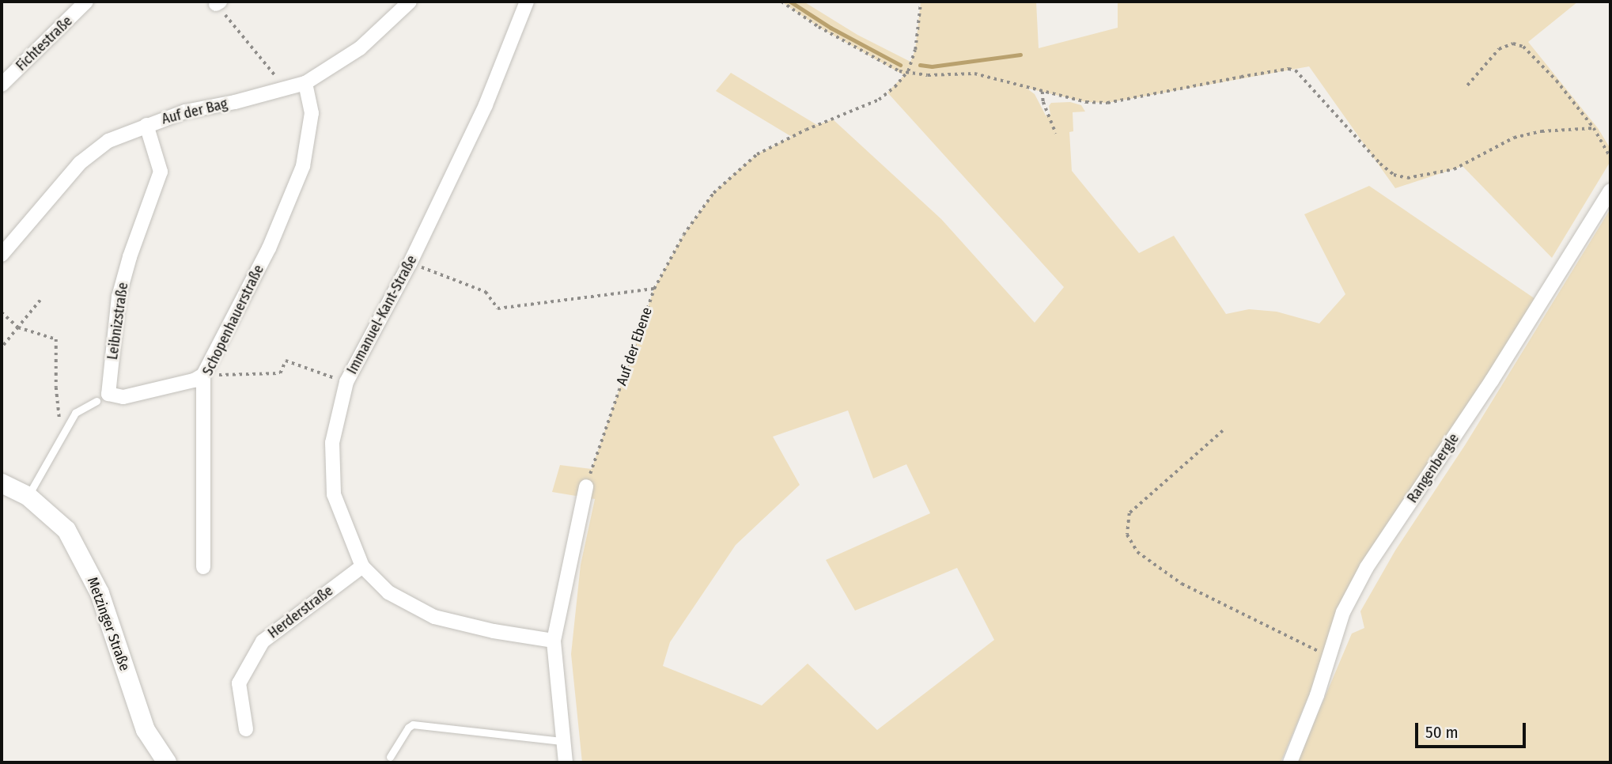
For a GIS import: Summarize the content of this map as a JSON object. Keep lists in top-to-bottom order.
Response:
{
  "streets": {
    "main road": ["Metzinger Straße"],
    "street": [
      "Fichtestraße",
      "Auf der Bag",
      "Immanuel-Kant-Straße",
      "Schopenhauerstraße",
      "Leibnizstraße",
      "Rangenbergle",
      "Herderstraße"
    ],
    "path": ["Auf der Ebene"]
  },
  "crossings": [
    ["Auf der Bag", "Schopenhauerstraße"],
    ["Auf der Bag", "Leibnizstraße"],
    ["Immanuel-Kant-Straße", "Herderstraße"],
    ["Schopenhauerstraße", "Leibnizstraße"]
  ],
  "scale_bar": "50 m"
}
